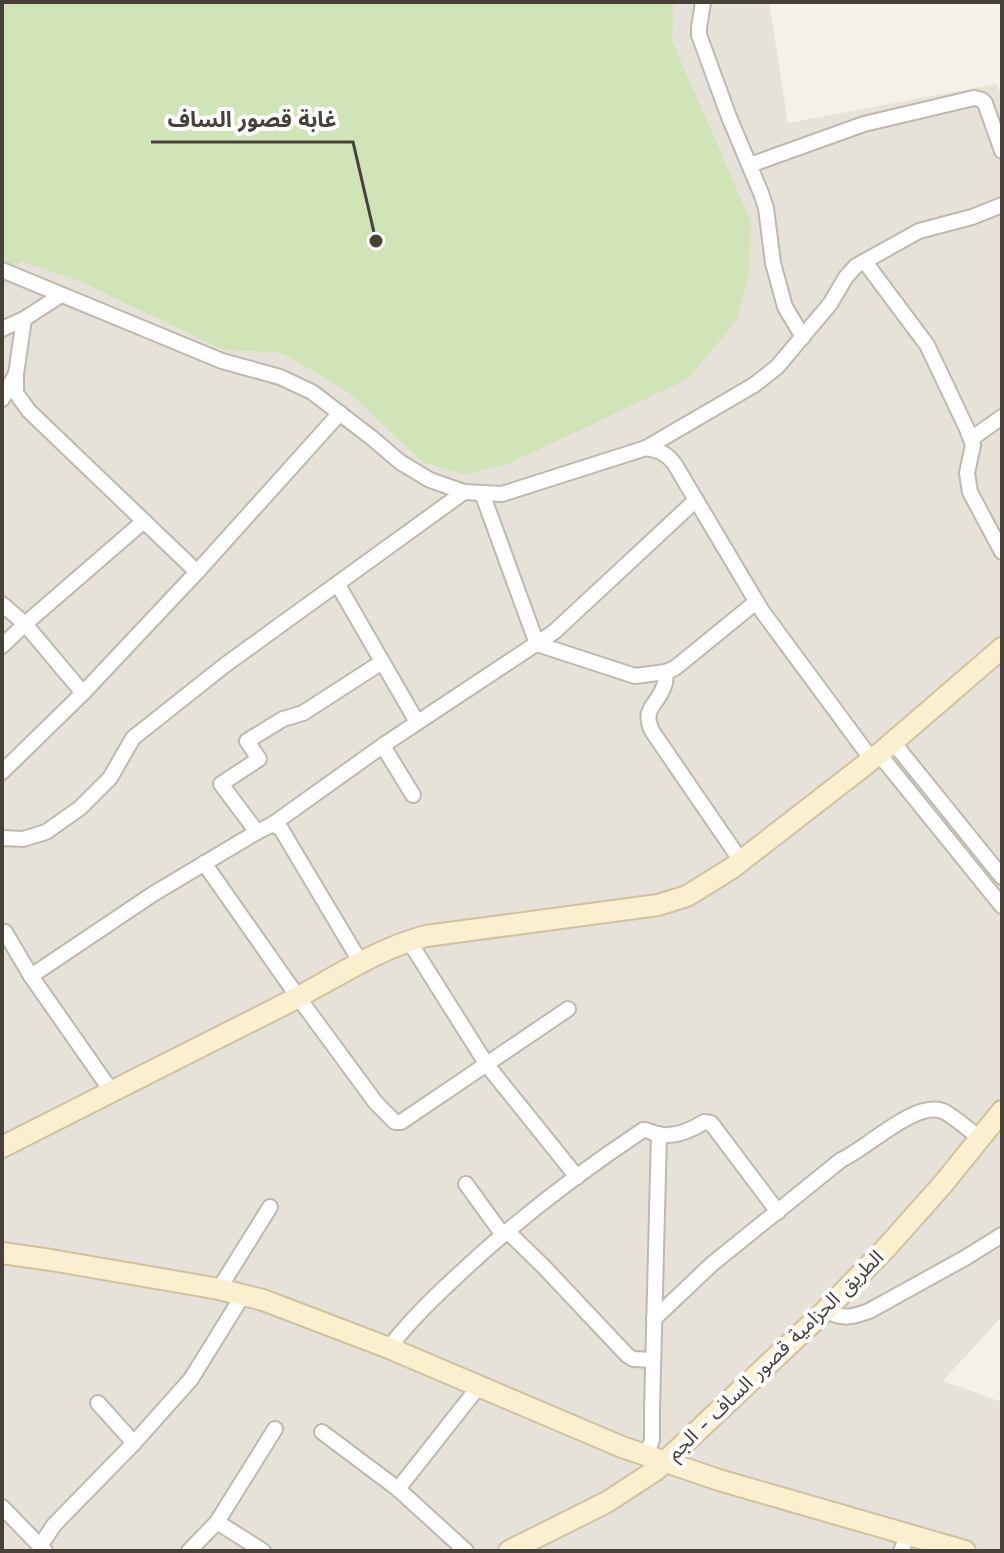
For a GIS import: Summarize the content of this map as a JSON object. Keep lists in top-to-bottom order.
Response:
{
  "streets": {
    "street": ["الطريق الحزامية قصور الساف - الجم"]
  },
  "places": ["غابة قصور الساف"]
}
